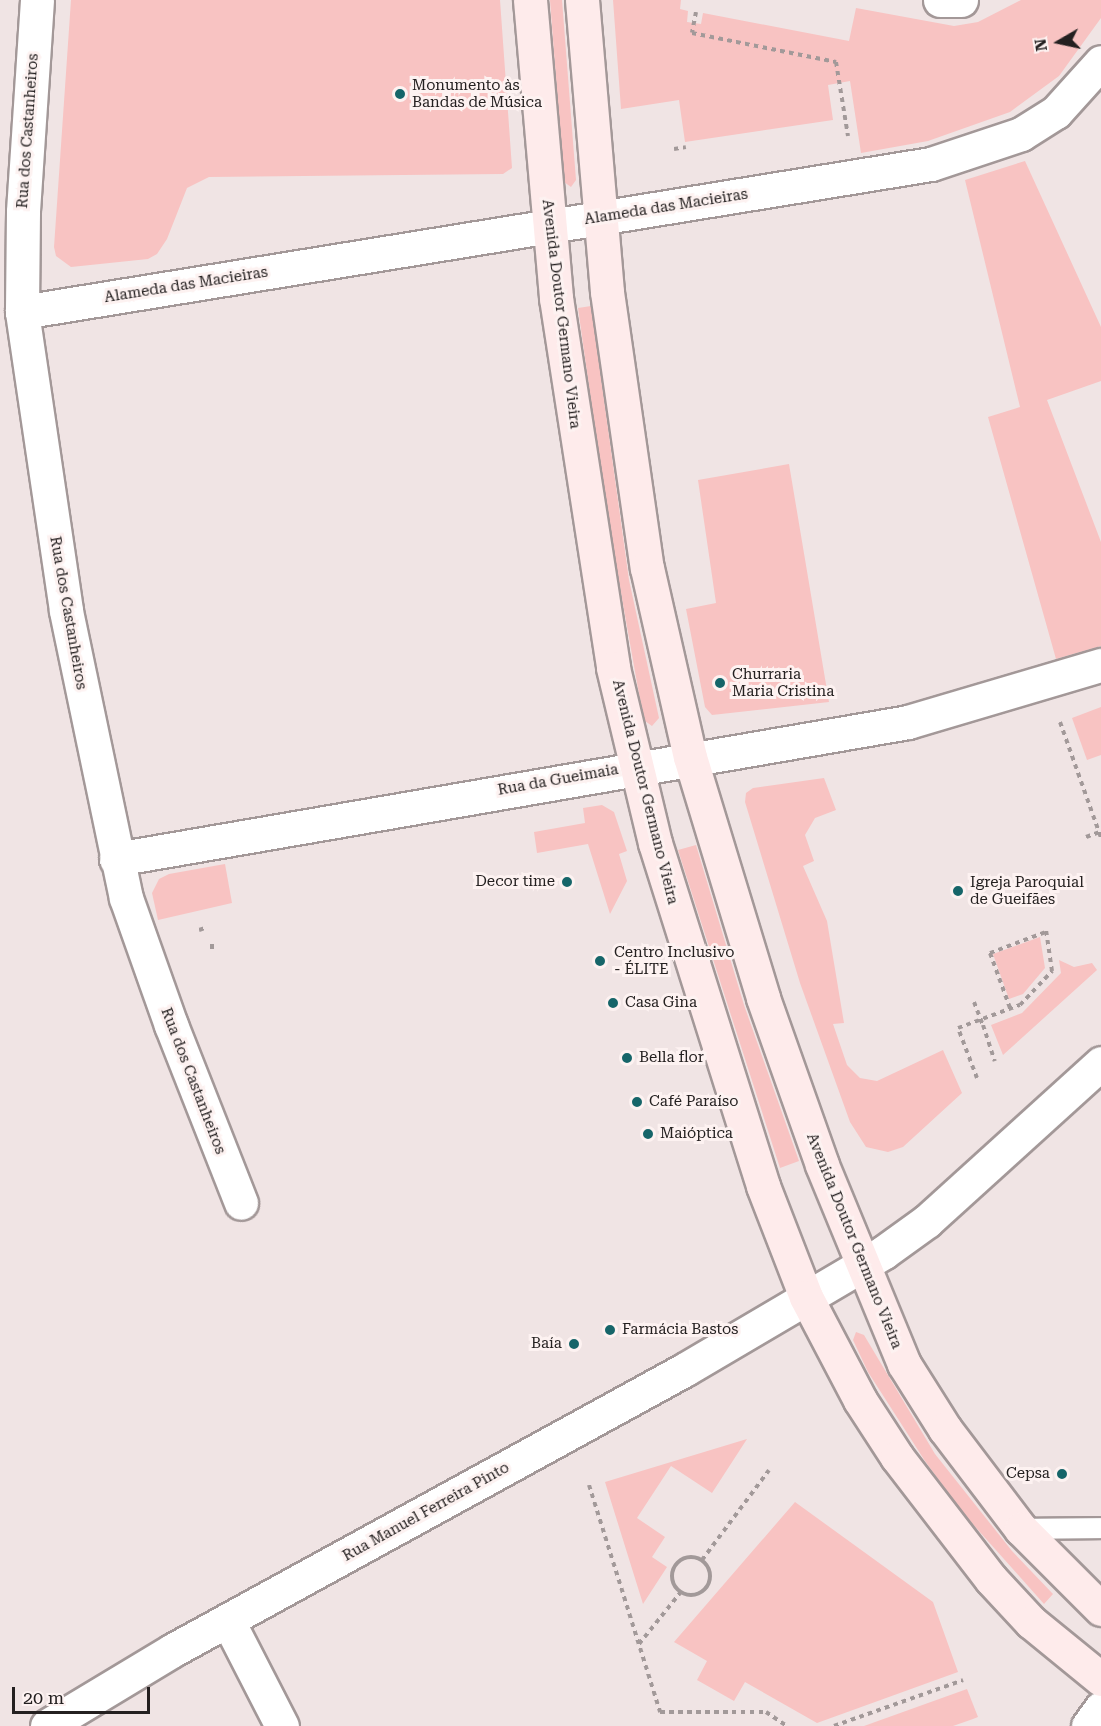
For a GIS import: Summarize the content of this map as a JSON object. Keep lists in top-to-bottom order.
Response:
{
  "streets": {
    "main road": ["Avenida Doutor Germano Vieira"],
    "street": [
      "Rua dos Castanheiros",
      "Alameda das Macieiras",
      "Rua da Gueimaia",
      "Rua Manuel Ferreira Pinto"
    ]
  },
  "crossings": [
    ["Rua dos Castanheiros", "Alameda das Macieiras"],
    ["Rua dos Castanheiros", "Rua da Gueimaia"],
    ["Alameda das Macieiras", "Avenida Doutor Germano Vieira"],
    ["Avenida Doutor Germano Vieira", "Rua da Gueimaia"],
    ["Avenida Doutor Germano Vieira", "Rua Manuel Ferreira Pinto"]
  ],
  "places": [
    "Monumento às Bandas de Música",
    "Churraria Maria Cristina",
    "Decor time",
    "Igreja Paroquial de Gueifães",
    "Centro Inclusivo - ÉLITE",
    "Casa Gina",
    "Bella flor",
    "Café Paraíso",
    "Maióptica",
    "Farmácia Bastos",
    "Baía",
    "Cepsa"
  ],
  "scale_bar": "20 m",
  "north": "left"
}
